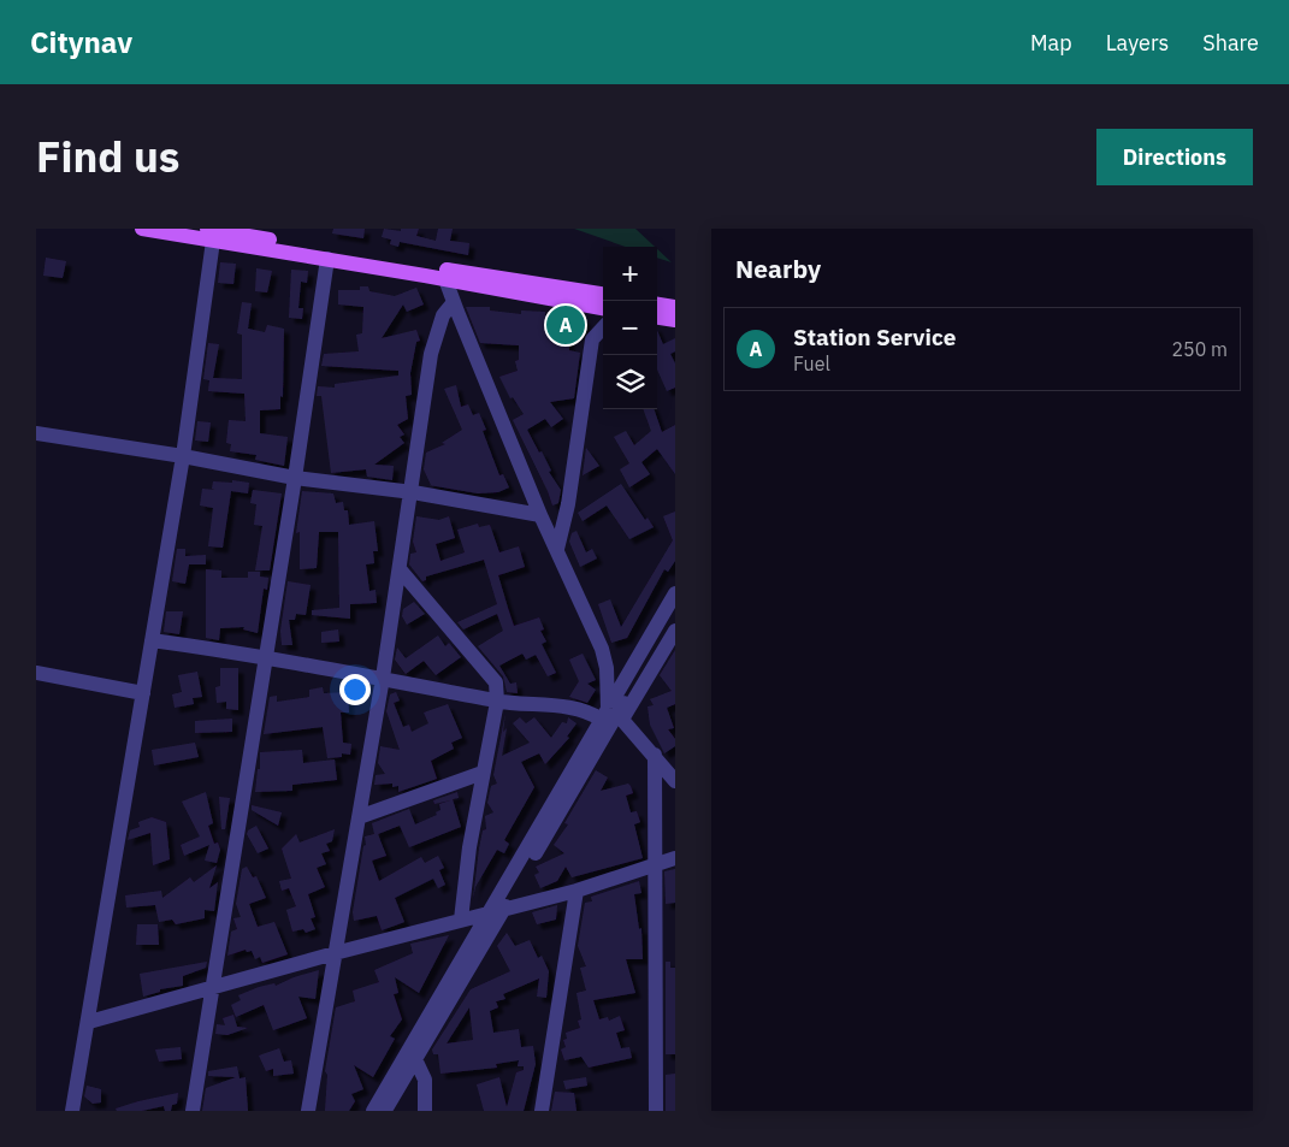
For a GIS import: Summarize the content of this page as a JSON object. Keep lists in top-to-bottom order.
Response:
{
  "page": {
    "header": "Citynav",
    "nav": ["Map", "Layers", "Share"],
    "title": "Find us",
    "buttons": "Directions",
    "heading": "Nearby",
    "map_buttons": ["+", "−"],
    "pins": "A",
    "list": [
      {
        "mark": "A",
        "name": "Station Service",
        "note": "Fuel",
        "value": "250 m"
      }
    ]
  }
}
